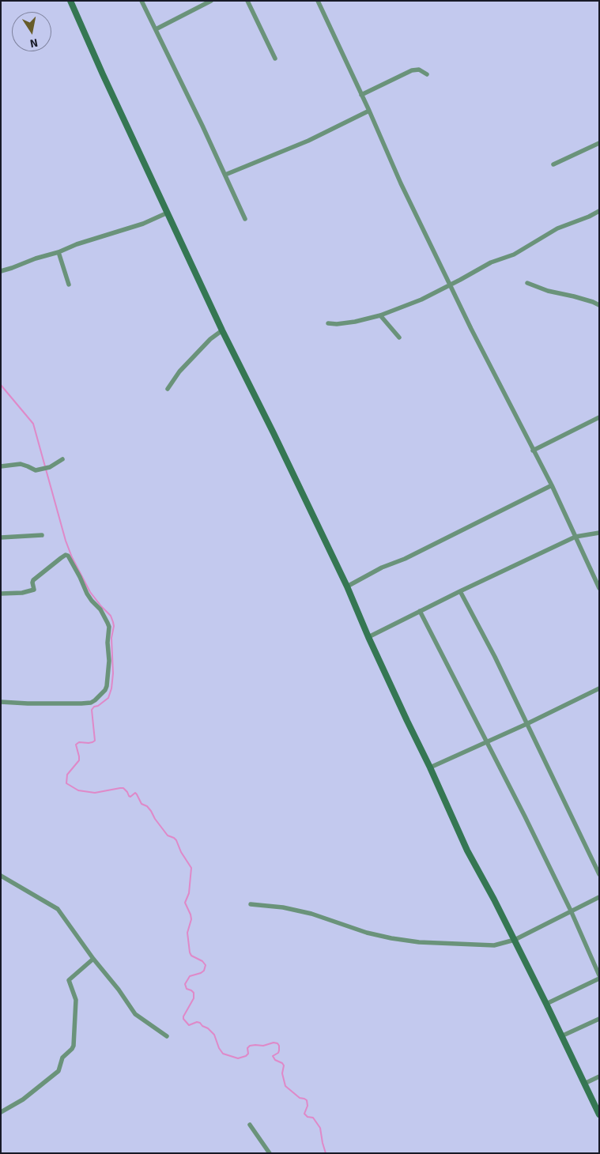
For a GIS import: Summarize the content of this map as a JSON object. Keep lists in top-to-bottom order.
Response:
{
  "north": "bottom"
}
